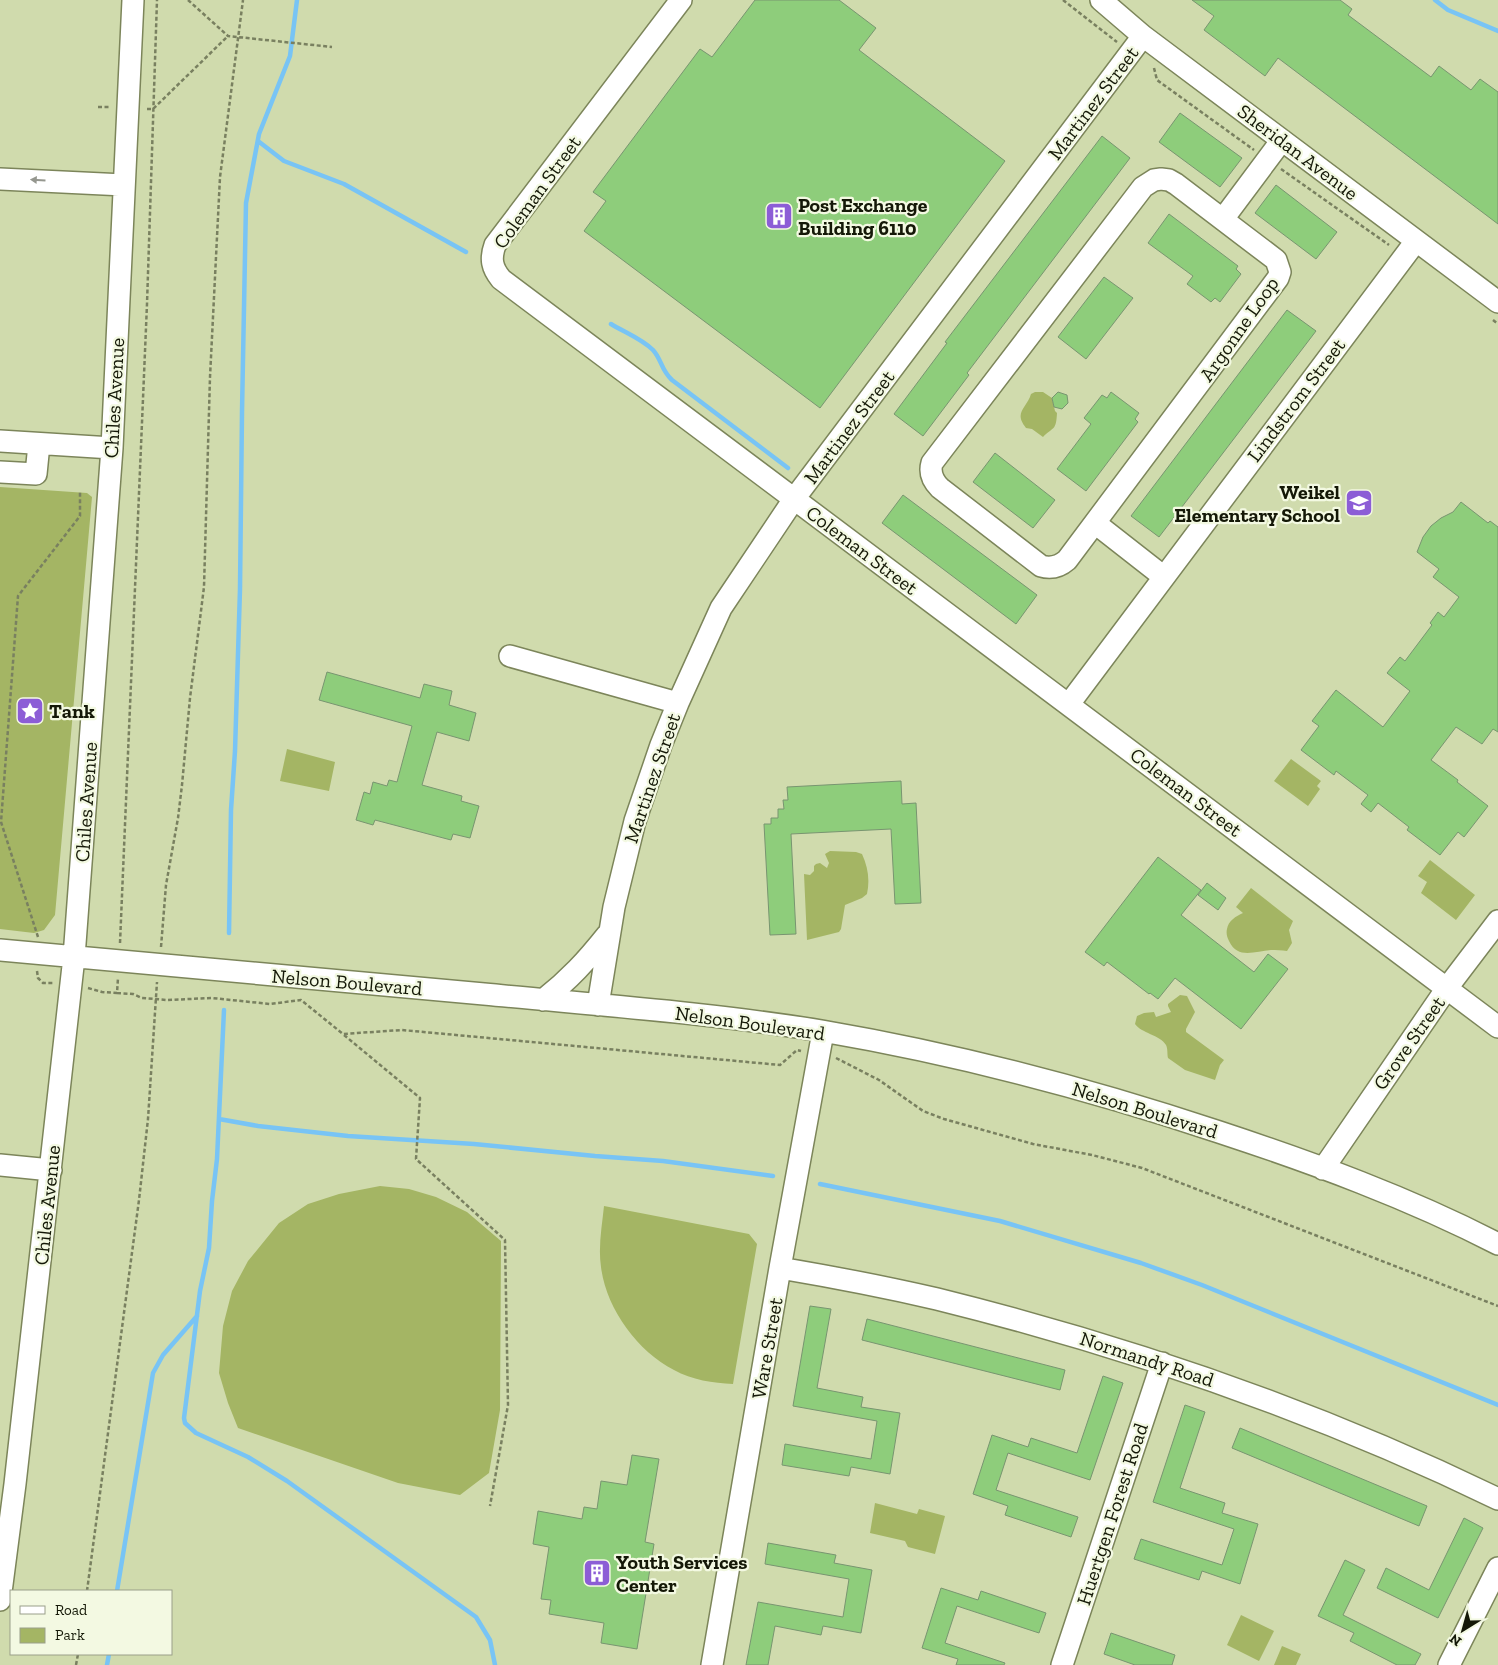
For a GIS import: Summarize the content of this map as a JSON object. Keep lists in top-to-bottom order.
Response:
{
  "streets": {
    "street": [
      "Martinez Street",
      "Sheridan Avenue",
      "Coleman Street",
      "Argonne Loop",
      "Chiles Avenue",
      "Lindstrom Street",
      "Nelson Boulevard",
      "Grove Street",
      "Ware Street",
      "Normandy Road",
      "Huertgen Forest Road"
    ]
  },
  "crossings": [
    ["Martinez Street", "Sheridan Avenue"],
    ["Martinez Street", "Coleman Street"],
    ["Martinez Street", "Nelson Boulevard"],
    ["Sheridan Avenue", "Lindstrom Street"],
    ["Coleman Street", "Lindstrom Street"],
    ["Coleman Street", "Grove Street"],
    ["Chiles Avenue", "Nelson Boulevard"],
    ["Nelson Boulevard", "Grove Street"],
    ["Nelson Boulevard", "Ware Street"],
    ["Ware Street", "Normandy Road"],
    ["Normandy Road", "Huertgen Forest Road"]
  ],
  "places": {
    "building": ["Post Exchange Building 6110", "Youth Services Center"],
    "school or university": ["Weikel Elementary School"],
    "place": ["Tank"]
  },
  "legend": ["Road", "Park"],
  "north": "bottom left"
}
